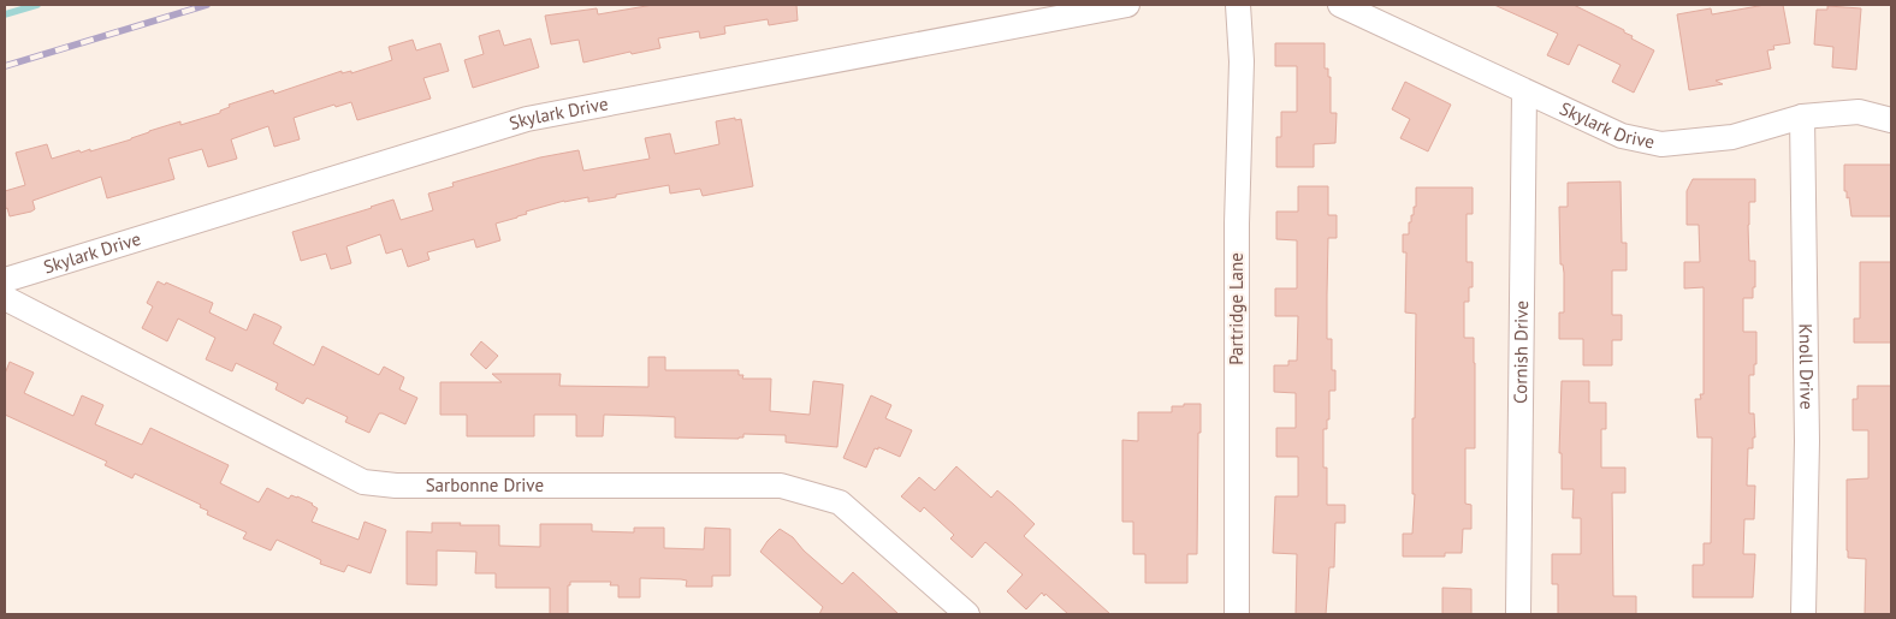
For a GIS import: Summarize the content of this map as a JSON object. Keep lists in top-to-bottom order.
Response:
{
  "streets": {
    "street": [
      "Skylark Drive",
      "Partridge Lane",
      "Cornish Drive",
      "Knoll Drive",
      "Sarbonne Drive"
    ]
  },
  "crossings": [
    ["Skylark Drive", "Cornish Drive"],
    ["Skylark Drive", "Knoll Drive"]
  ]
}
